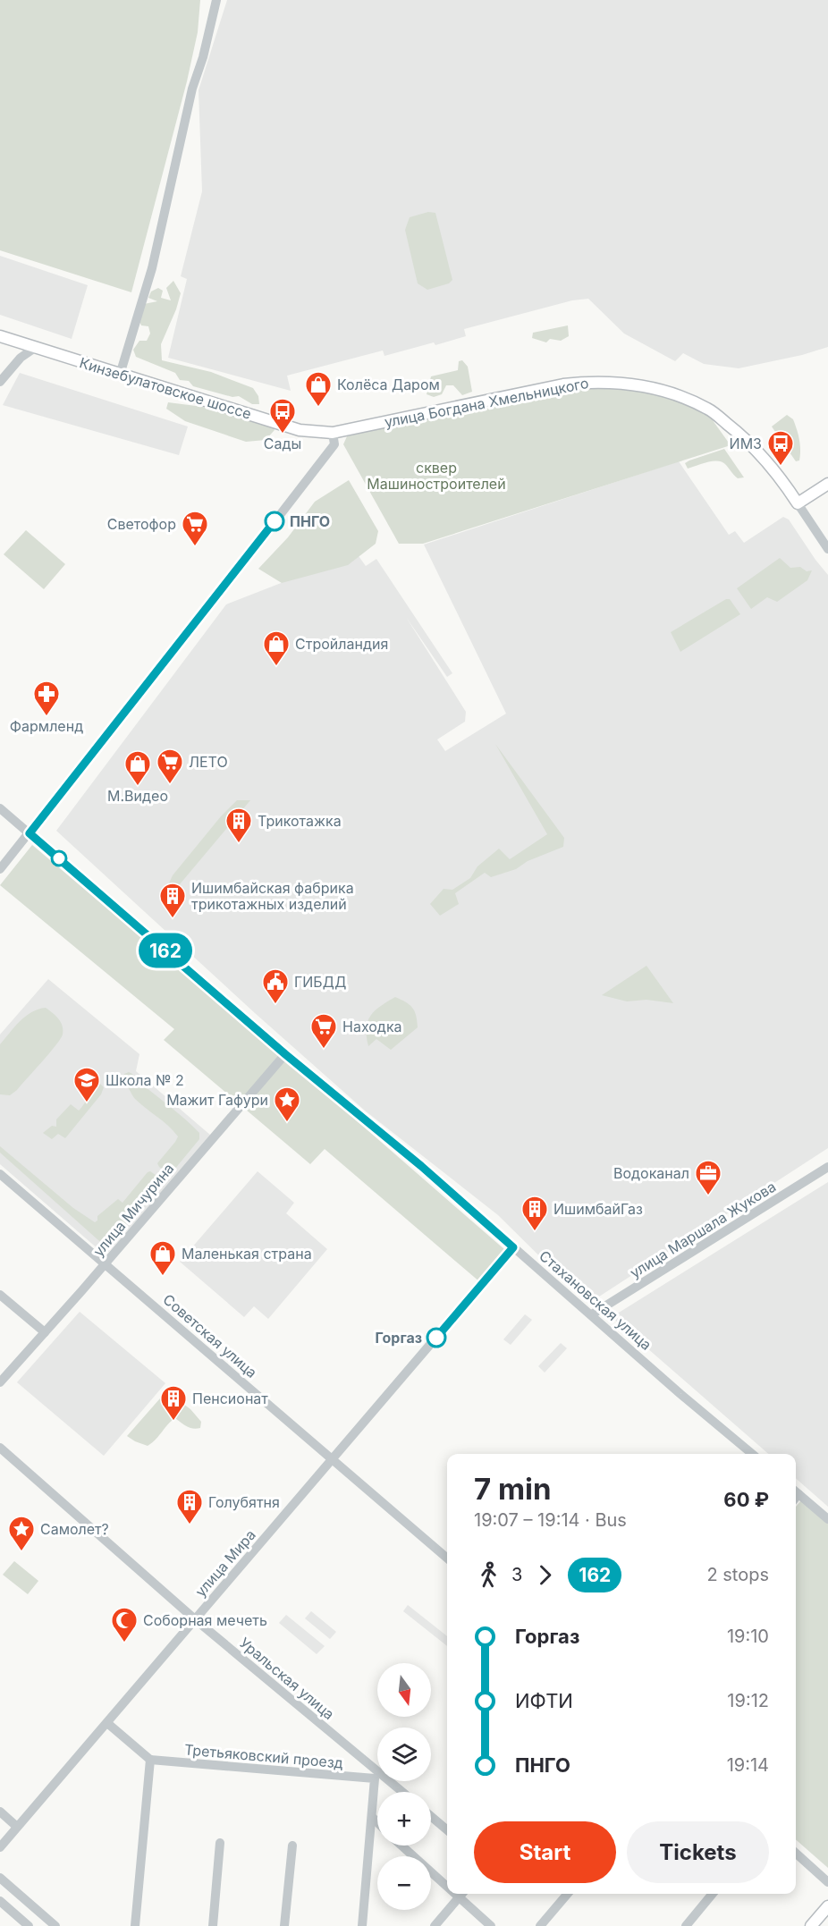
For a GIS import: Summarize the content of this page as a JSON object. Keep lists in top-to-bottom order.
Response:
{
  "streets": {
    "main road": ["Кинзебулатовское шоссе", "улица Богдана Хмельницкого"],
    "street": [
      "улица Мичурина",
      "улица Маршала Жукова",
      "Стахановская улица",
      "Советская улица",
      "улица Мира",
      "Уральская улица",
      "Третьяковский проезд"
    ]
  },
  "crossings": [
    ["Кинзебулатовское шоссе", "улица Богдана Хмельницкого"],
    ["улица Мичурина", "Стахановская улица"],
    ["улица Мичурина", "Советская улица"],
    ["улица Маршала Жукова", "Стахановская улица"],
    ["Стахановская улица", "улица Мира"],
    ["Советская улица", "улица Мира"],
    ["улица Мира", "Уральская улица"]
  ],
  "parks": ["сквер Машиностроителей"],
  "places": {
    "shop": [
      "Колёса Даром",
      "Стройландия",
      "М.Видео",
      "Маленькая страна"
    ],
    "bus stop": ["Сады", "ИМЗ"],
    "other": ["ПНГО", "Горгаз"],
    "supermarket": ["Светофор", "ЛЕТО", "Находка"],
    "pharmacy": ["Фармленд"],
    "building": [
      "Трикотажка",
      "Ишимбайская фабрика трикотажных изделий",
      "ИшимбайГаз",
      "Пенсионат",
      "Голубятня"
    ],
    "public building": ["ГИБДД"],
    "school or university": ["Школа № 2"],
    "place": ["Мажит Гафури", "Самолет?"],
    "office": ["Водоканал"],
    "mosque": ["Соборная мечеть"]
  },
  "lines": ["bus line 162"],
  "north": "bottom",
  "page": {
    "on_map": "162",
    "heading": ["7 min", "19:07 – 19:14 · Bus", "60 ₽"],
    "legs": ["3", "162", "2 stops"],
    "list": [
      {
        "name": "Горгаз",
        "value": "19:10"
      },
      {
        "name": "ИФТИ",
        "value": "19:12"
      },
      {
        "name": "ПНГО",
        "value": "19:14"
      }
    ],
    "map_buttons": ["+", "−"],
    "buttons": ["Start", "Tickets"]
  }
}
